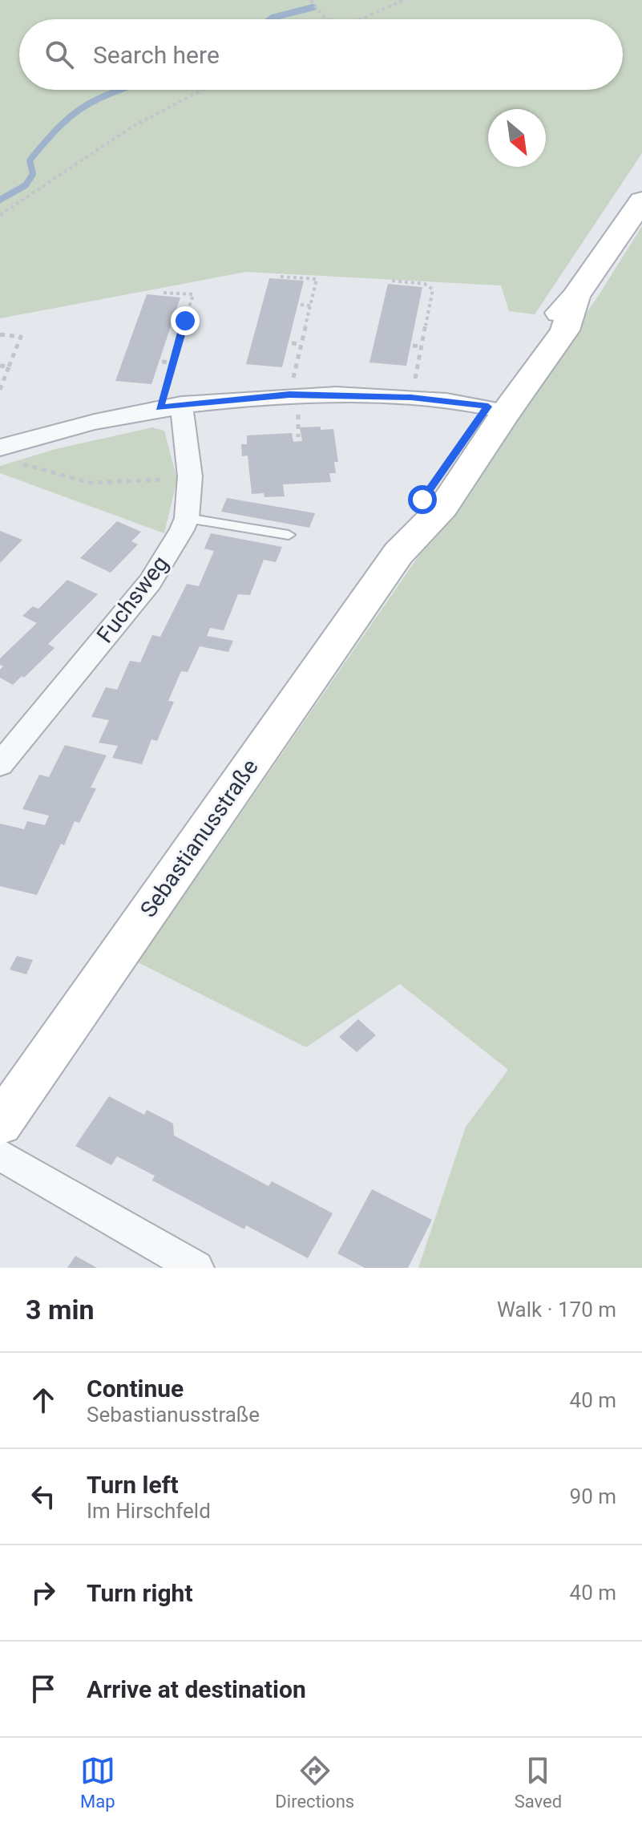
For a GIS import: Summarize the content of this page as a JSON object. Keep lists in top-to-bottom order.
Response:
{
  "streets": {
    "main road": ["Sebastianusstraße"],
    "street": ["Fuchsweg"]
  },
  "north": "bottom right",
  "page": {
    "search": "Search here",
    "heading": ["3 min", "Walk · 170 m"],
    "list": [
      ["Continue", "Sebastianusstraße", "40 m"],
      ["Turn left", "Im Hirschfeld", "90 m"],
      ["Turn right", "40 m"],
      "Arrive at destination"
    ],
    "nav": ["Map", "Directions", "Saved"]
  }
}
